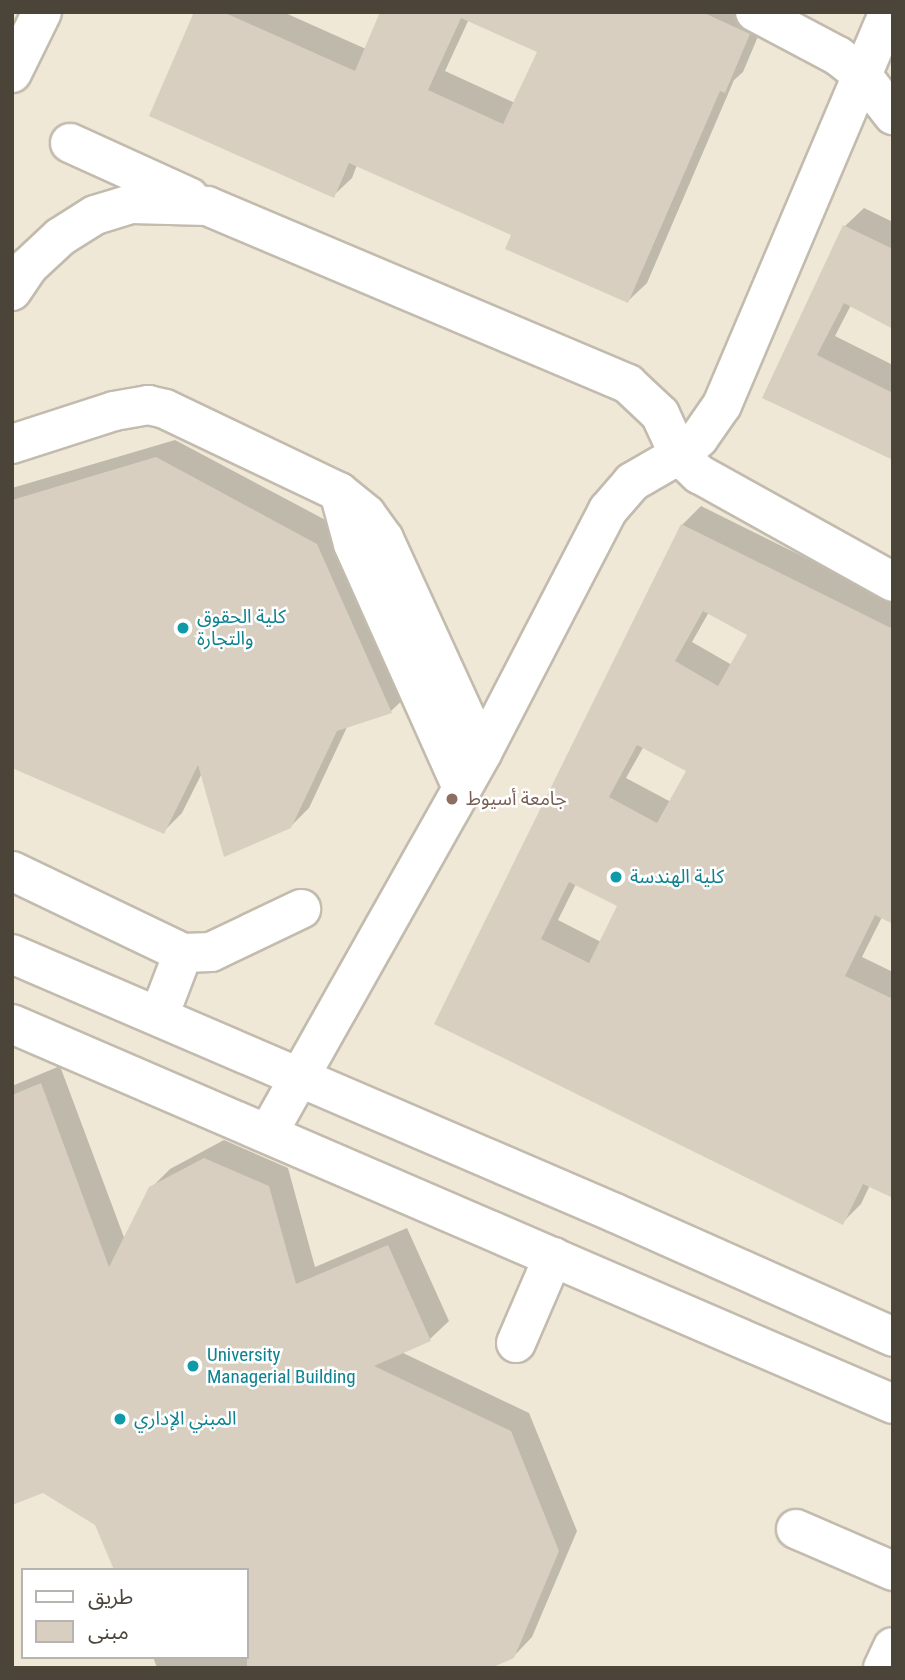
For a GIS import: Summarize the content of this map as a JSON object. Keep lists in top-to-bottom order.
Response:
{
  "places": [
    "كلية الحقوق والتجارة",
    "جامعة أسيوط",
    "كلية الهندسة",
    "University Managerial Building",
    "المبني الإداري"
  ],
  "legend": ["طريق", "مبنى"]
}
